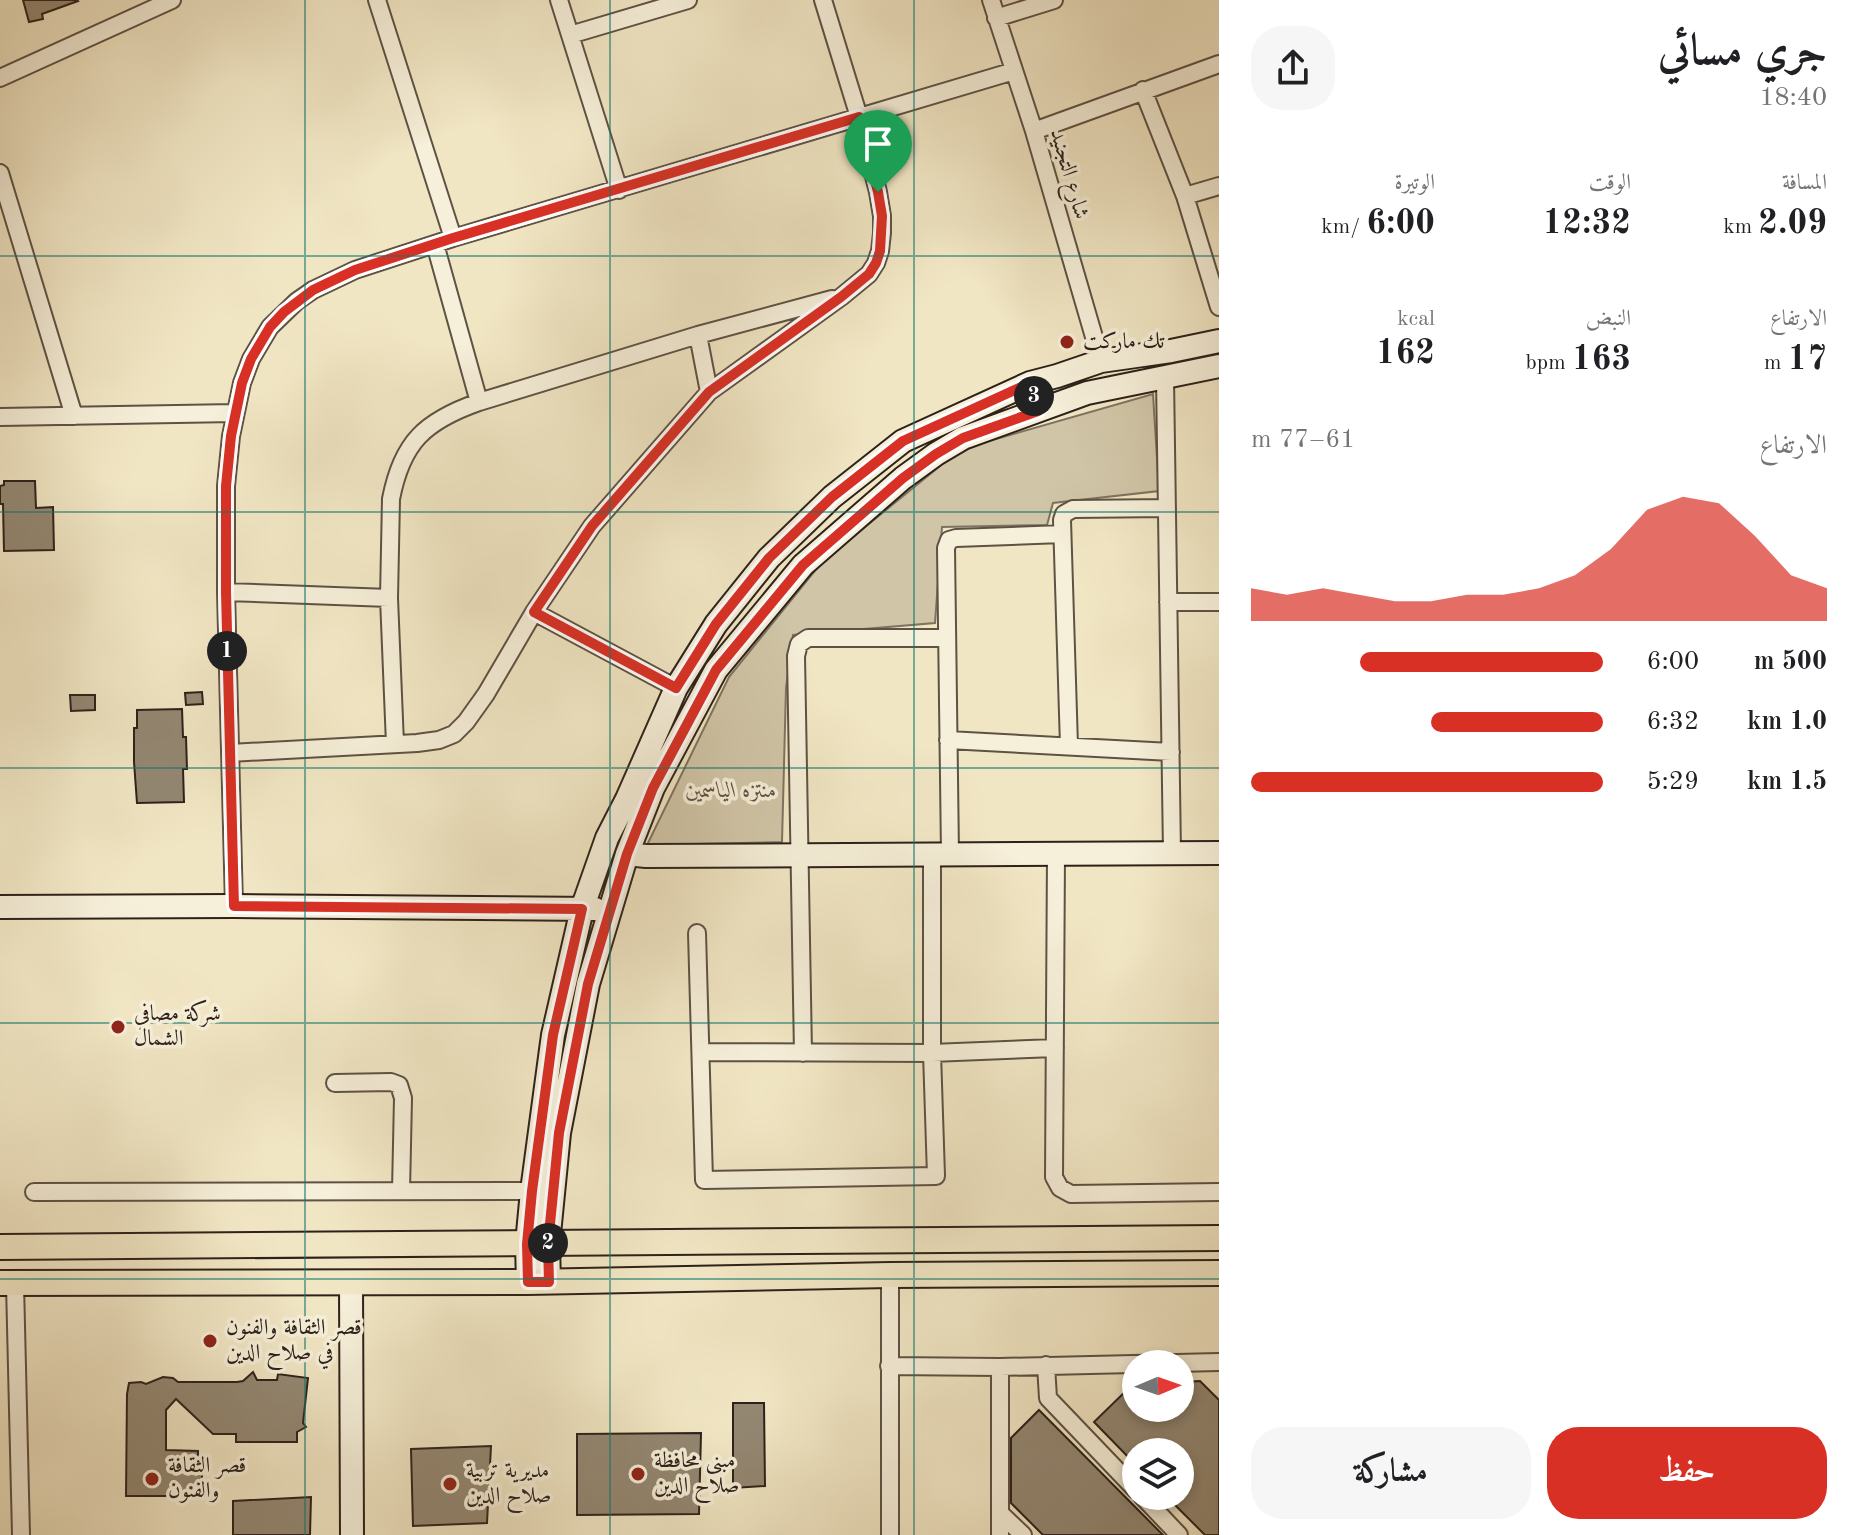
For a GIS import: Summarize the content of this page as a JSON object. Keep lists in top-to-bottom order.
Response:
{
  "streets": {
    "street": ["شارع التجنيد"]
  },
  "parks": ["منتزه الياسمين"],
  "places": [
    "تك ماركت",
    "شركة مصافي الشمال",
    "قصر الثقافة والفنون في صلاح الدين",
    "مبنى محافظة صلاح الدين",
    "قصر الثقافة والفنون",
    "مديرية تربية صلاح الدين"
  ],
  "north": "right",
  "page": {
    "heading": ["جري مسائي", "18:40"],
    "stats": [
      ["المسافة", "2.09 km"],
      ["الوقت", "12:32"],
      ["الوتيرة", "6:00 /km"],
      ["الارتفاع", "17 m"],
      ["النبض", "163 bpm"],
      ["kcal", "162"]
    ],
    "pins": ["3", "1", "2"],
    "chart": ["الارتفاع", "61–77 m"],
    "list": [
      {
        "name": "500 m",
        "note": "6:00"
      },
      {
        "name": "1.0 km",
        "note": "6:32"
      },
      {
        "name": "1.5 km",
        "note": "5:29"
      }
    ],
    "buttons": ["حفظ", "مشاركة"]
  }
}
